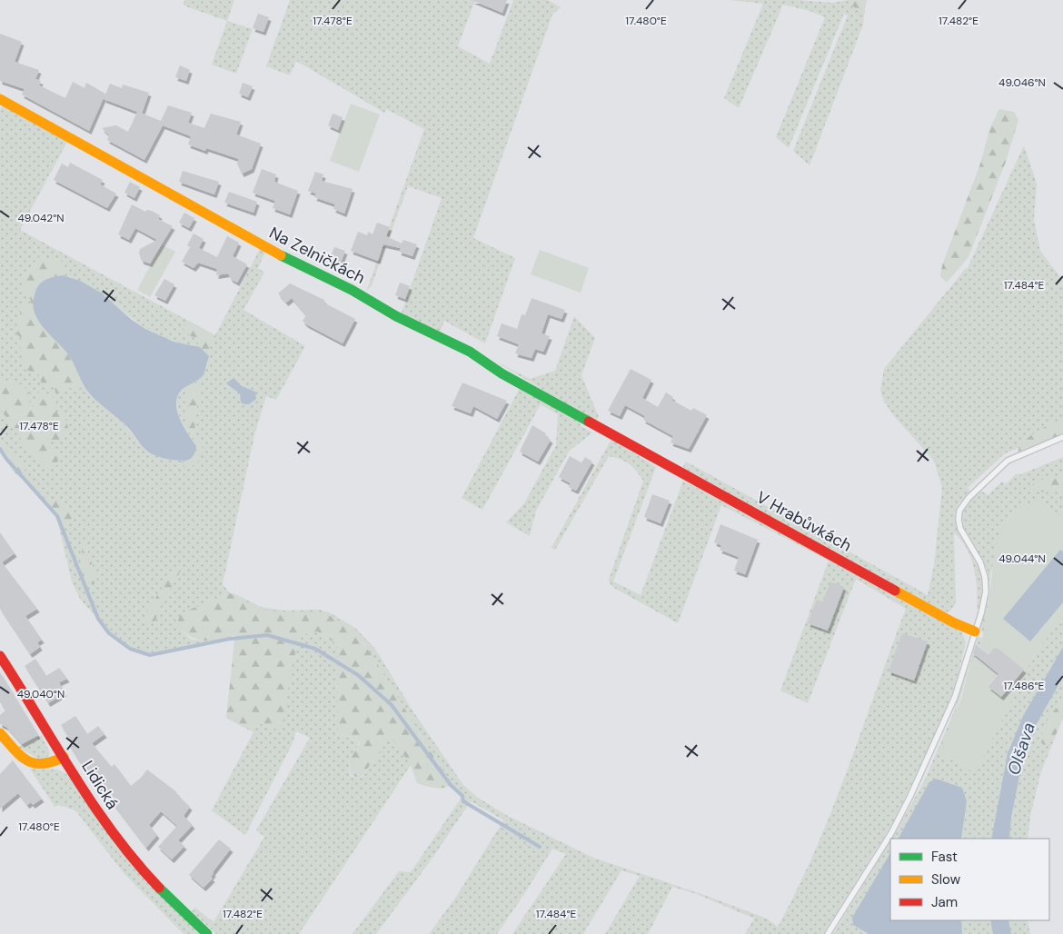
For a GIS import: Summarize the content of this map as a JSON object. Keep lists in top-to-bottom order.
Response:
{
  "streets": {
    "street": ["Na Zelničkách", "V Hrabůvkách", "Lidická"]
  },
  "crossings": [
    ["Na Zelničkách", "V Hrabůvkách"]
  ],
  "water": ["Olšava"],
  "legend": ["Fast", "Slow", "Jam"],
  "coordinates": [
    "17.478°E",
    "17.480°E",
    "17.482°E",
    "49.046°N",
    "49.042°N",
    "17.484°E",
    "49.044°N",
    "17.486°E",
    "49.040°N"
  ]
}
